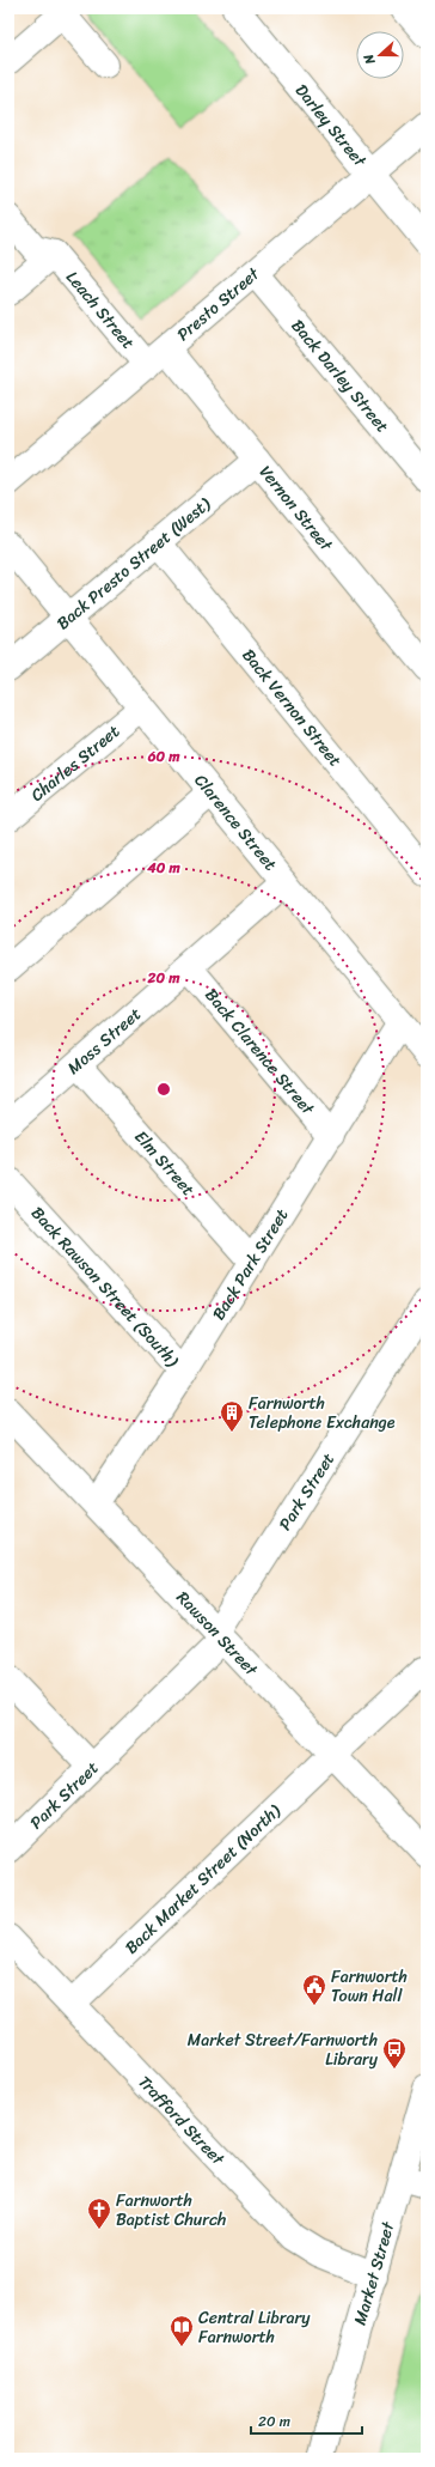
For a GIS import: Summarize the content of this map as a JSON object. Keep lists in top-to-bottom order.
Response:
{
  "streets": {
    "street": [
      "Darley Street",
      "Presto Street",
      "Leach Street",
      "Back Darley Street",
      "Vernon Street",
      "Back Presto Street (West)",
      "Back Vernon Street",
      "Charles Street",
      "Clarence Street",
      "Moss Street",
      "Back Clarence Street",
      "Elm Street",
      "Back Park Street",
      "Back Rawson Street (South)",
      "Park Street",
      "Rawson Street",
      "Back Market Street (North)",
      "Trafford Street",
      "Market Street"
    ]
  },
  "crossings": [
    ["Darley Street", "Presto Street"],
    ["Presto Street", "Leach Street"],
    ["Presto Street", "Back Darley Street"],
    ["Presto Street", "Vernon Street"],
    ["Leach Street", "Vernon Street"],
    ["Vernon Street", "Back Presto Street (West)"],
    ["Back Presto Street (West)", "Back Vernon Street"],
    ["Back Presto Street (West)", "Clarence Street"],
    ["Charles Street", "Clarence Street"],
    ["Clarence Street", "Moss Street"],
    ["Clarence Street", "Back Park Street"],
    ["Moss Street", "Back Clarence Street"],
    ["Moss Street", "Elm Street"],
    ["Back Clarence Street", "Back Park Street"],
    ["Elm Street", "Back Park Street"],
    ["Back Park Street", "Back Rawson Street (South)"],
    ["Back Park Street", "Rawson Street"],
    ["Park Street", "Rawson Street"],
    ["Rawson Street", "Back Market Street (North)"],
    ["Back Market Street (North)", "Trafford Street"],
    ["Trafford Street", "Market Street"]
  ],
  "places": {
    "building": ["Farnworth Telephone Exchange"],
    "public building": ["Farnworth Town Hall"],
    "bus stop": ["Market Street/Farnworth Library"],
    "church": ["Farnworth Baptist Church"],
    "library": ["Central Library Farnworth"]
  },
  "scale_bar": "20 m",
  "north": "left",
  "rings": ["60 m", "40 m", "20 m"]
}
